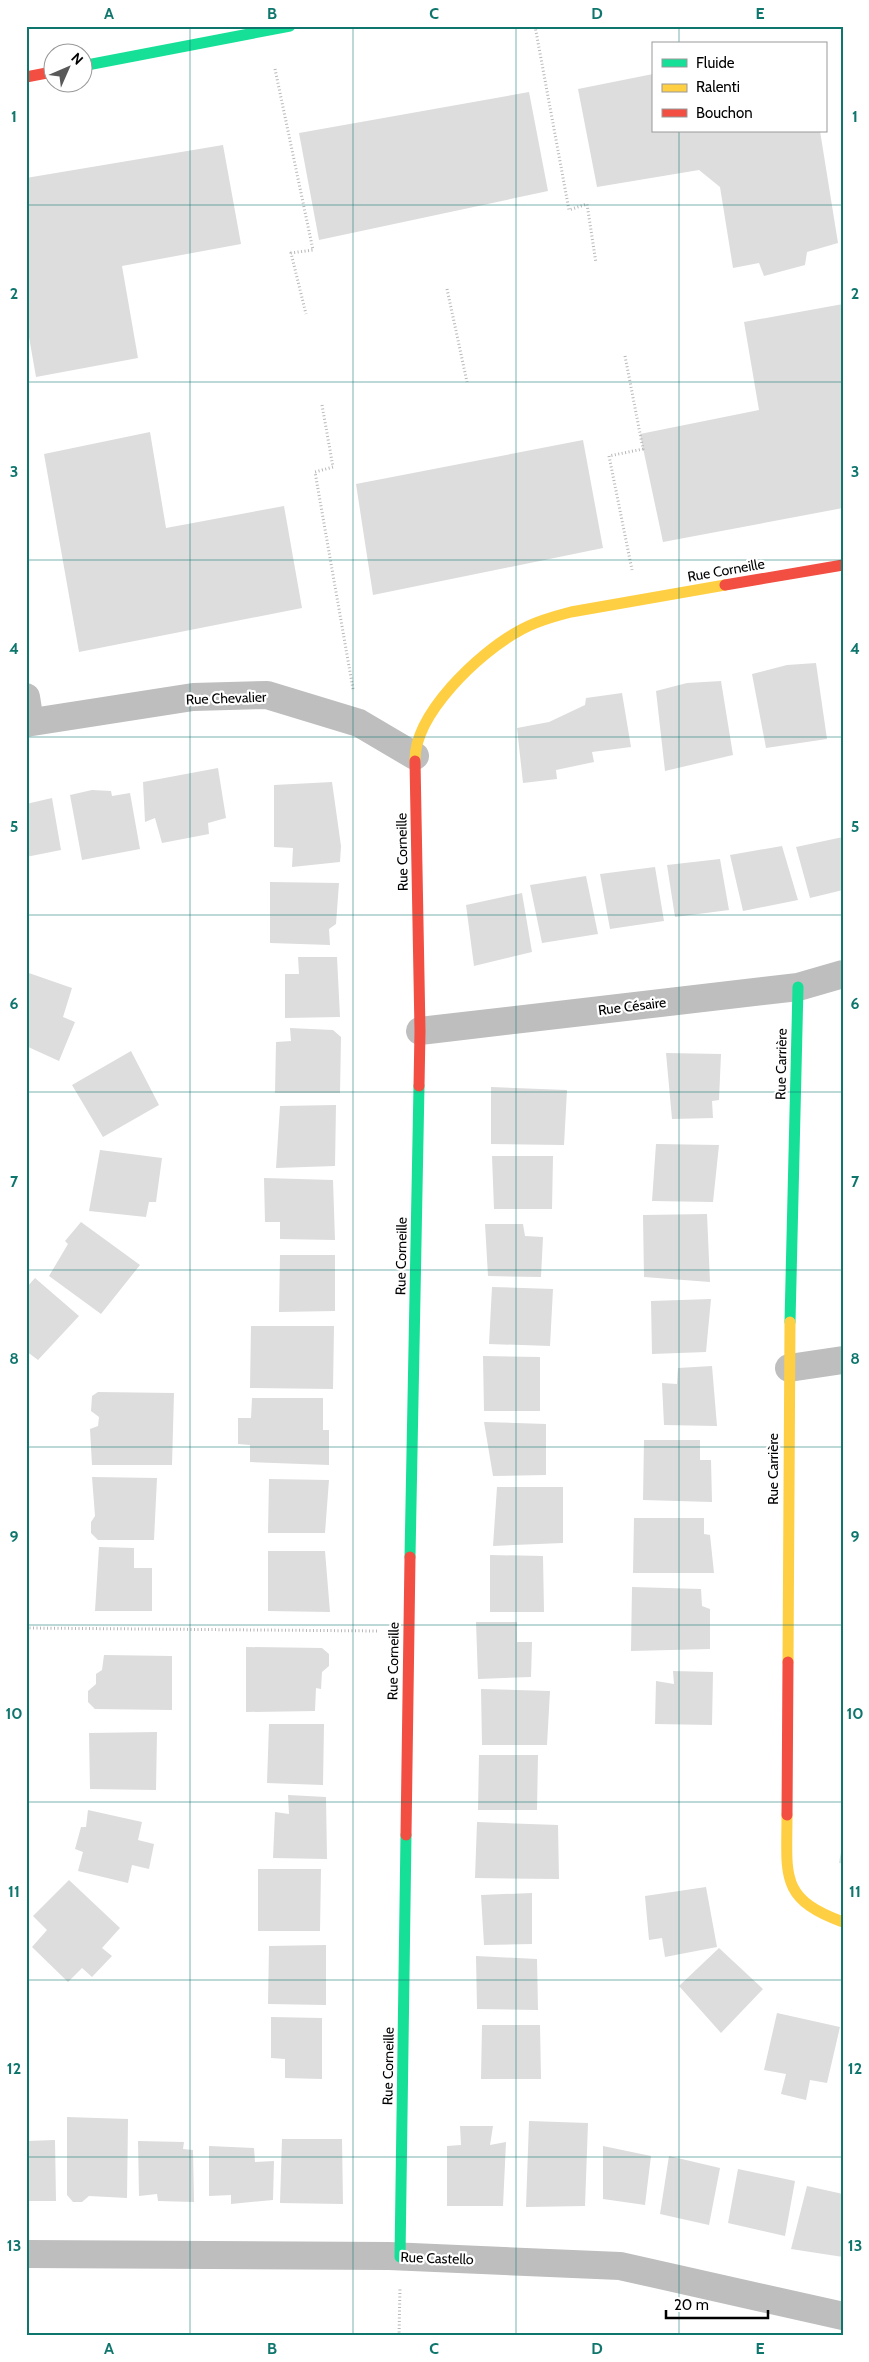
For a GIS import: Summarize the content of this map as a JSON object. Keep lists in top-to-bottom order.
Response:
{
  "streets": {
    "street": [
      "Rue Corneille",
      "Rue Chevalier",
      "Rue Césaire",
      "Rue Carrière",
      "Rue Castello"
    ]
  },
  "crossings": [
    ["Rue Corneille", "Rue Chevalier"],
    ["Rue Corneille", "Rue Césaire"],
    ["Rue Corneille", "Rue Castello"],
    ["Rue Césaire", "Rue Carrière"]
  ],
  "legend": ["Fluide", "Ralenti", "Bouchon"],
  "scale_bar": "20 m",
  "north": "top right",
  "grid": {
    "columns": [
      "A",
      "B",
      "C",
      "D",
      "E"
    ],
    "rows": [
      "1",
      "2",
      "3",
      "4",
      "5",
      "6",
      "7",
      "8",
      "9",
      "10",
      "11",
      "12",
      "13"
    ]
  }
}
